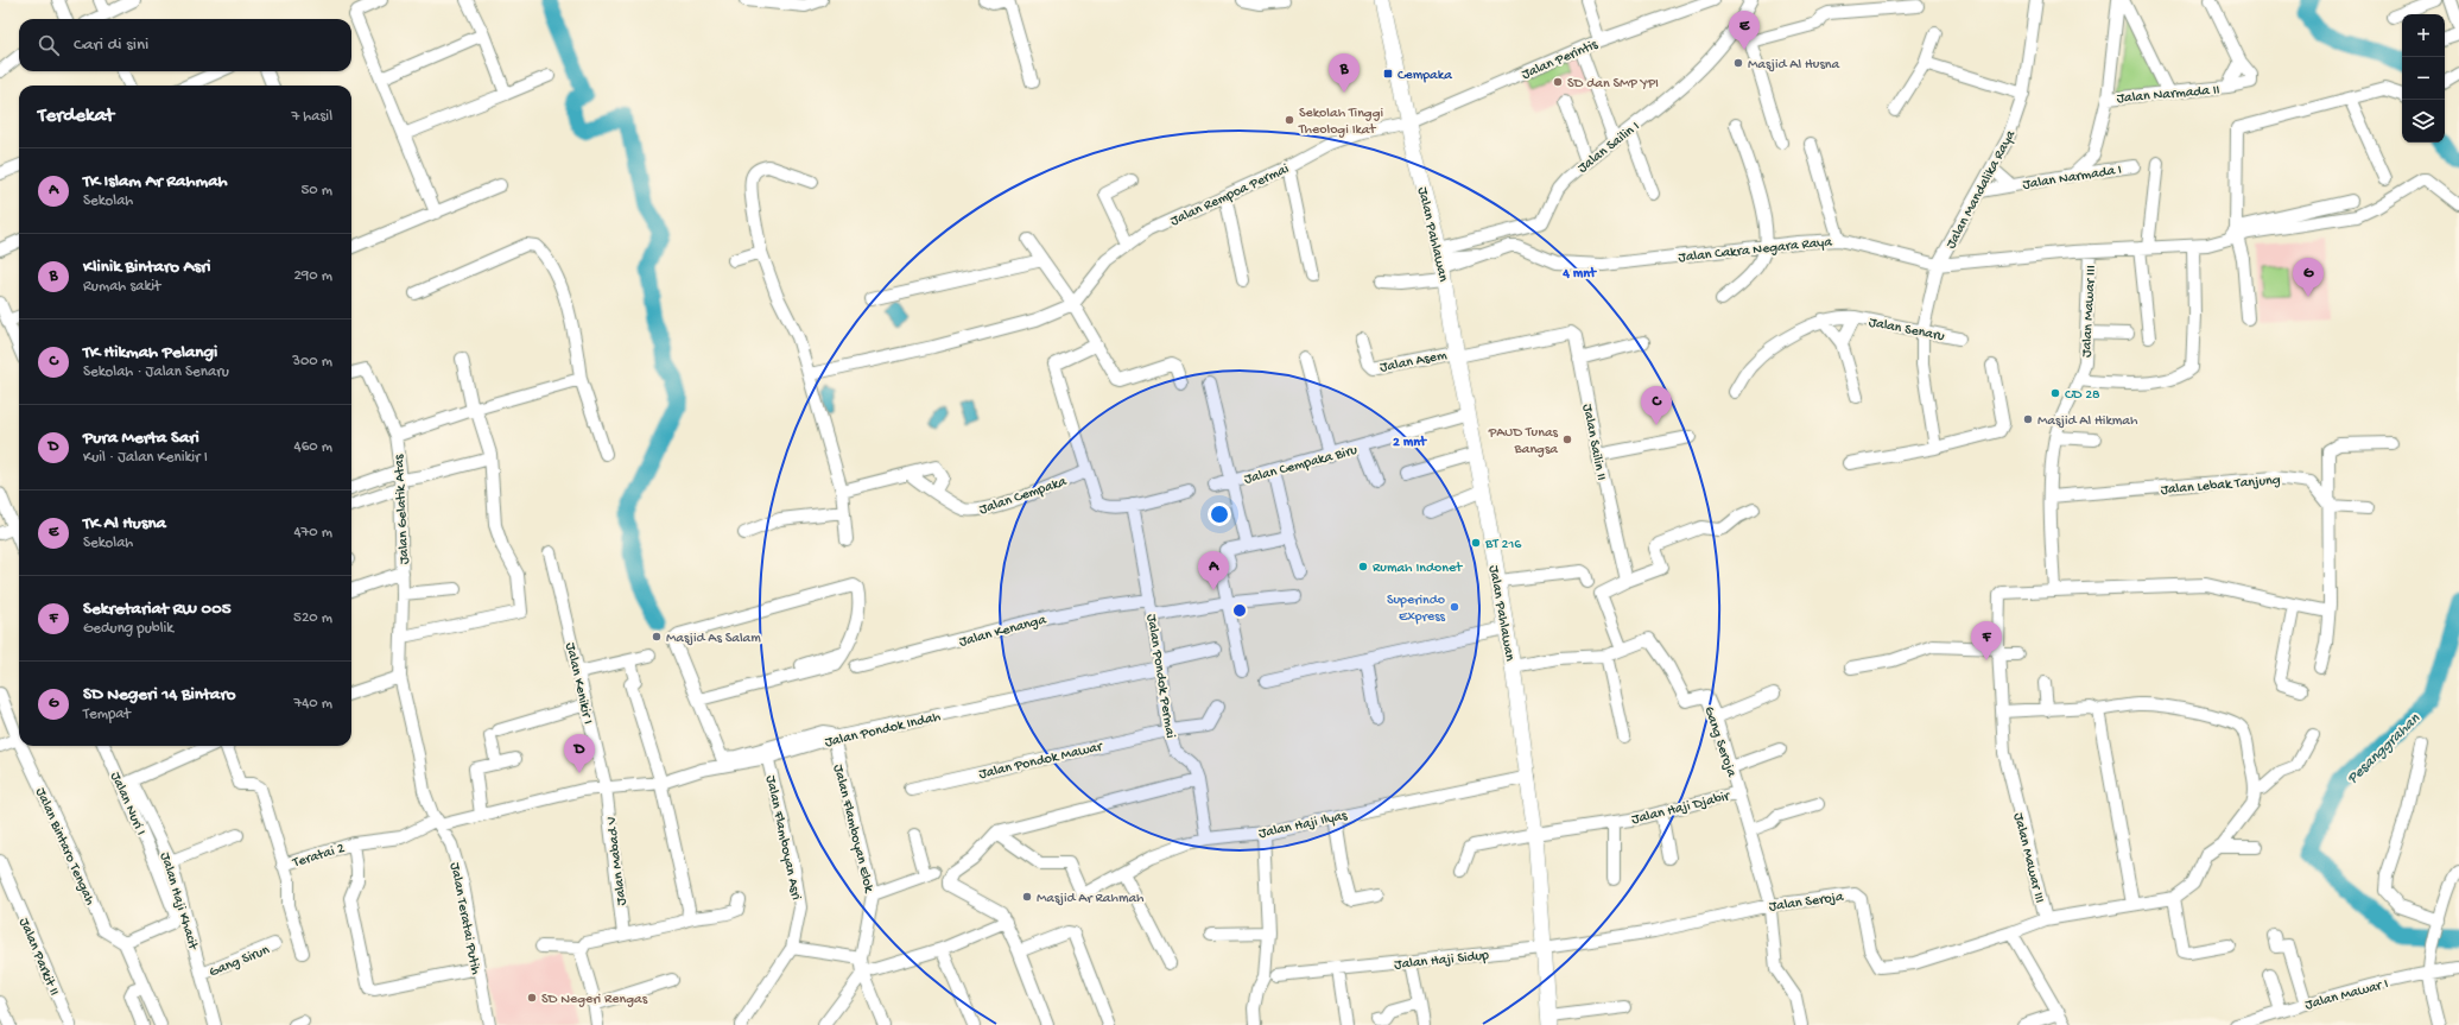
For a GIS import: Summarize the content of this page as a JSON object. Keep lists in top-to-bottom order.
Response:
{
  "streets": {
    "main road": ["Jalan Pahlawan"],
    "street": [
      "Jalan Perintis",
      "Jalan Narmada II",
      "Jalan Sailin I",
      "Jalan Narmada I",
      "Jalan Mandalika Raya",
      "Jalan Rempoa Permai",
      "Jalan Cakra Negara Raya",
      "Jalan Mawar III",
      "Jalan Senaru",
      "Jalan Asem",
      "Jalan Sailin II",
      "Jalan Cempaka Biru",
      "Jalan Lebak Tanjung",
      "Jalan Cempaka",
      "Jalan Gelatik Atas",
      "Jalan Kenanga",
      "Jalan Pondok Permai",
      "Jalan Kenikir I",
      "Jalan Pondok Indah",
      "Gang Seroja",
      "Jalan Pondok Mawar",
      "Jalan Nuri I",
      "Jalan Haji Djabir",
      "Jalan Haji Ilyas",
      "Jalan Flamboyan Elok",
      "Jalan Flamboyan Asri",
      "Jalan Bintaro Tengah",
      "Teratai 2",
      "Jalan Mabad V",
      "Jalan Haji Khacit",
      "Jalan Seroja",
      "Jalan Teratai Putih",
      "Jalan Parkit II",
      "Jalan Haji Sidup",
      "Gang Sirun",
      "Jalan Mawar I"
    ]
  },
  "crossings": [
    ["Jalan Perintis", "Jalan Rempoa Permai"],
    ["Jalan Perintis", "Jalan Pahlawan"],
    ["Jalan Sailin I", "Jalan Pahlawan"],
    ["Jalan Sailin I", "Jalan Cakra Negara Raya"],
    ["Jalan Narmada I", "Jalan Mandalika Raya"],
    ["Jalan Mandalika Raya", "Jalan Cakra Negara Raya"],
    ["Jalan Mandalika Raya", "Jalan Senaru"],
    ["Jalan Rempoa Permai", "Jalan Pahlawan"],
    ["Jalan Pahlawan", "Jalan Cakra Negara Raya"],
    ["Jalan Pahlawan", "Jalan Asem"],
    ["Jalan Pahlawan", "Jalan Sailin II"],
    ["Jalan Pahlawan", "Jalan Cempaka Biru"],
    ["Jalan Pahlawan", "Jalan Haji Djabir"],
    ["Jalan Pahlawan", "Jalan Haji Ilyas"],
    ["Jalan Pahlawan", "Jalan Seroja"],
    ["Jalan Pahlawan", "Jalan Haji Sidup"],
    ["Jalan Cakra Negara Raya", "Jalan Mawar III"],
    ["Jalan Mawar III", "Jalan Lebak Tanjung"],
    ["Jalan Mawar III", "Jalan Seroja"],
    ["Jalan Asem", "Jalan Sailin II"],
    ["Jalan Gelatik Atas", "Jalan Teratai Putih"],
    ["Jalan Kenanga", "Jalan Pondok Permai"],
    ["Jalan Pondok Permai", "Jalan Pondok Indah"],
    ["Jalan Pondok Permai", "Jalan Pondok Mawar"],
    ["Jalan Pondok Permai", "Jalan Haji Ilyas"],
    ["Jalan Kenikir I", "Jalan Mabad V"],
    ["Jalan Pondok Indah", "Jalan Flamboyan Elok"],
    ["Gang Seroja", "Jalan Haji Djabir"],
    ["Jalan Nuri I", "Jalan Bintaro Tengah"],
    ["Jalan Nuri I", "Jalan Haji Khacit"],
    ["Jalan Haji Djabir", "Jalan Seroja"],
    ["Teratai 2", "Jalan Teratai Putih"],
    ["Jalan Haji Khacit", "Gang Sirun"],
    ["Jalan Seroja", "Jalan Haji Sidup"]
  ],
  "water": ["Pesanggrahan"],
  "places": {
    "other": [
      "Masjid Al Husna",
      "SD dan SMP YPI",
      "Sekolah Tinggi Theologi Ikat",
      "CD 28",
      "Masjid Al Hikmah",
      "PAUD Tunas Bangsa",
      "BT 216",
      "Rumah Indonet",
      "Superindo Express",
      "Masjid As Salam",
      "Masjid Ar Rahmah",
      "SD Negeri Rengas"
    ],
    "transit": ["Cempaka"]
  },
  "page": {
    "pins": [
      "E",
      "B",
      "G",
      "C",
      "A",
      "F",
      "D"
    ],
    "map_buttons": ["+", "−"],
    "search": "Cari di sini",
    "heading": ["Terdekat", "7 hasil"],
    "list": [
      {
        "mark": "A",
        "name": "TK Islam Ar Rahmah",
        "note": "Sekolah",
        "value": "50 m"
      },
      {
        "mark": "B",
        "name": "Klinik Bintaro Asri",
        "note": "Rumah sakit",
        "value": "290 m"
      },
      {
        "mark": "C",
        "name": "TK Hikmah Pelangi",
        "note": "Sekolah · Jalan Senaru",
        "value": "300 m"
      },
      {
        "mark": "D",
        "name": "Pura Merta Sari",
        "note": "Kuil · Jalan Kenikir I",
        "value": "460 m"
      },
      {
        "mark": "E",
        "name": "TK Al Husna",
        "note": "Sekolah",
        "value": "470 m"
      },
      {
        "mark": "F",
        "name": "Sekretariat RW 005",
        "note": "Gedung publik",
        "value": "520 m"
      },
      {
        "mark": "G",
        "name": "SD Negeri 14 Bintaro",
        "note": "Tempat",
        "value": "740 m"
      }
    ]
  },
  "rings": ["4 mnt", "2 mnt"]
}
